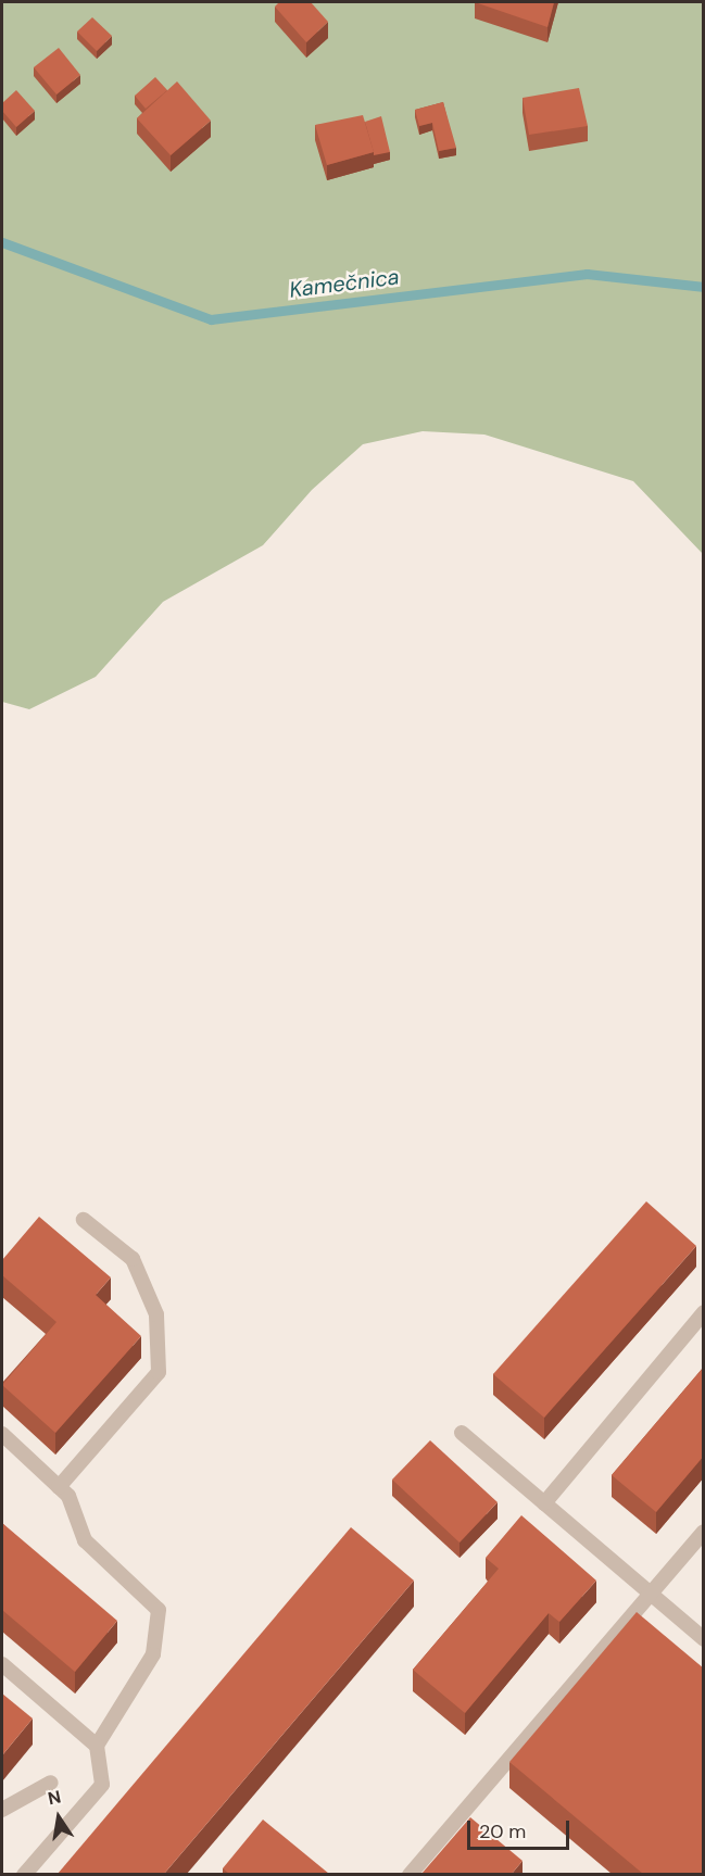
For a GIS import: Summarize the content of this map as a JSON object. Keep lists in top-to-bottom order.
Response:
{
  "water": ["Kamečnica"],
  "scale_bar": "20 m",
  "north": "top"
}
